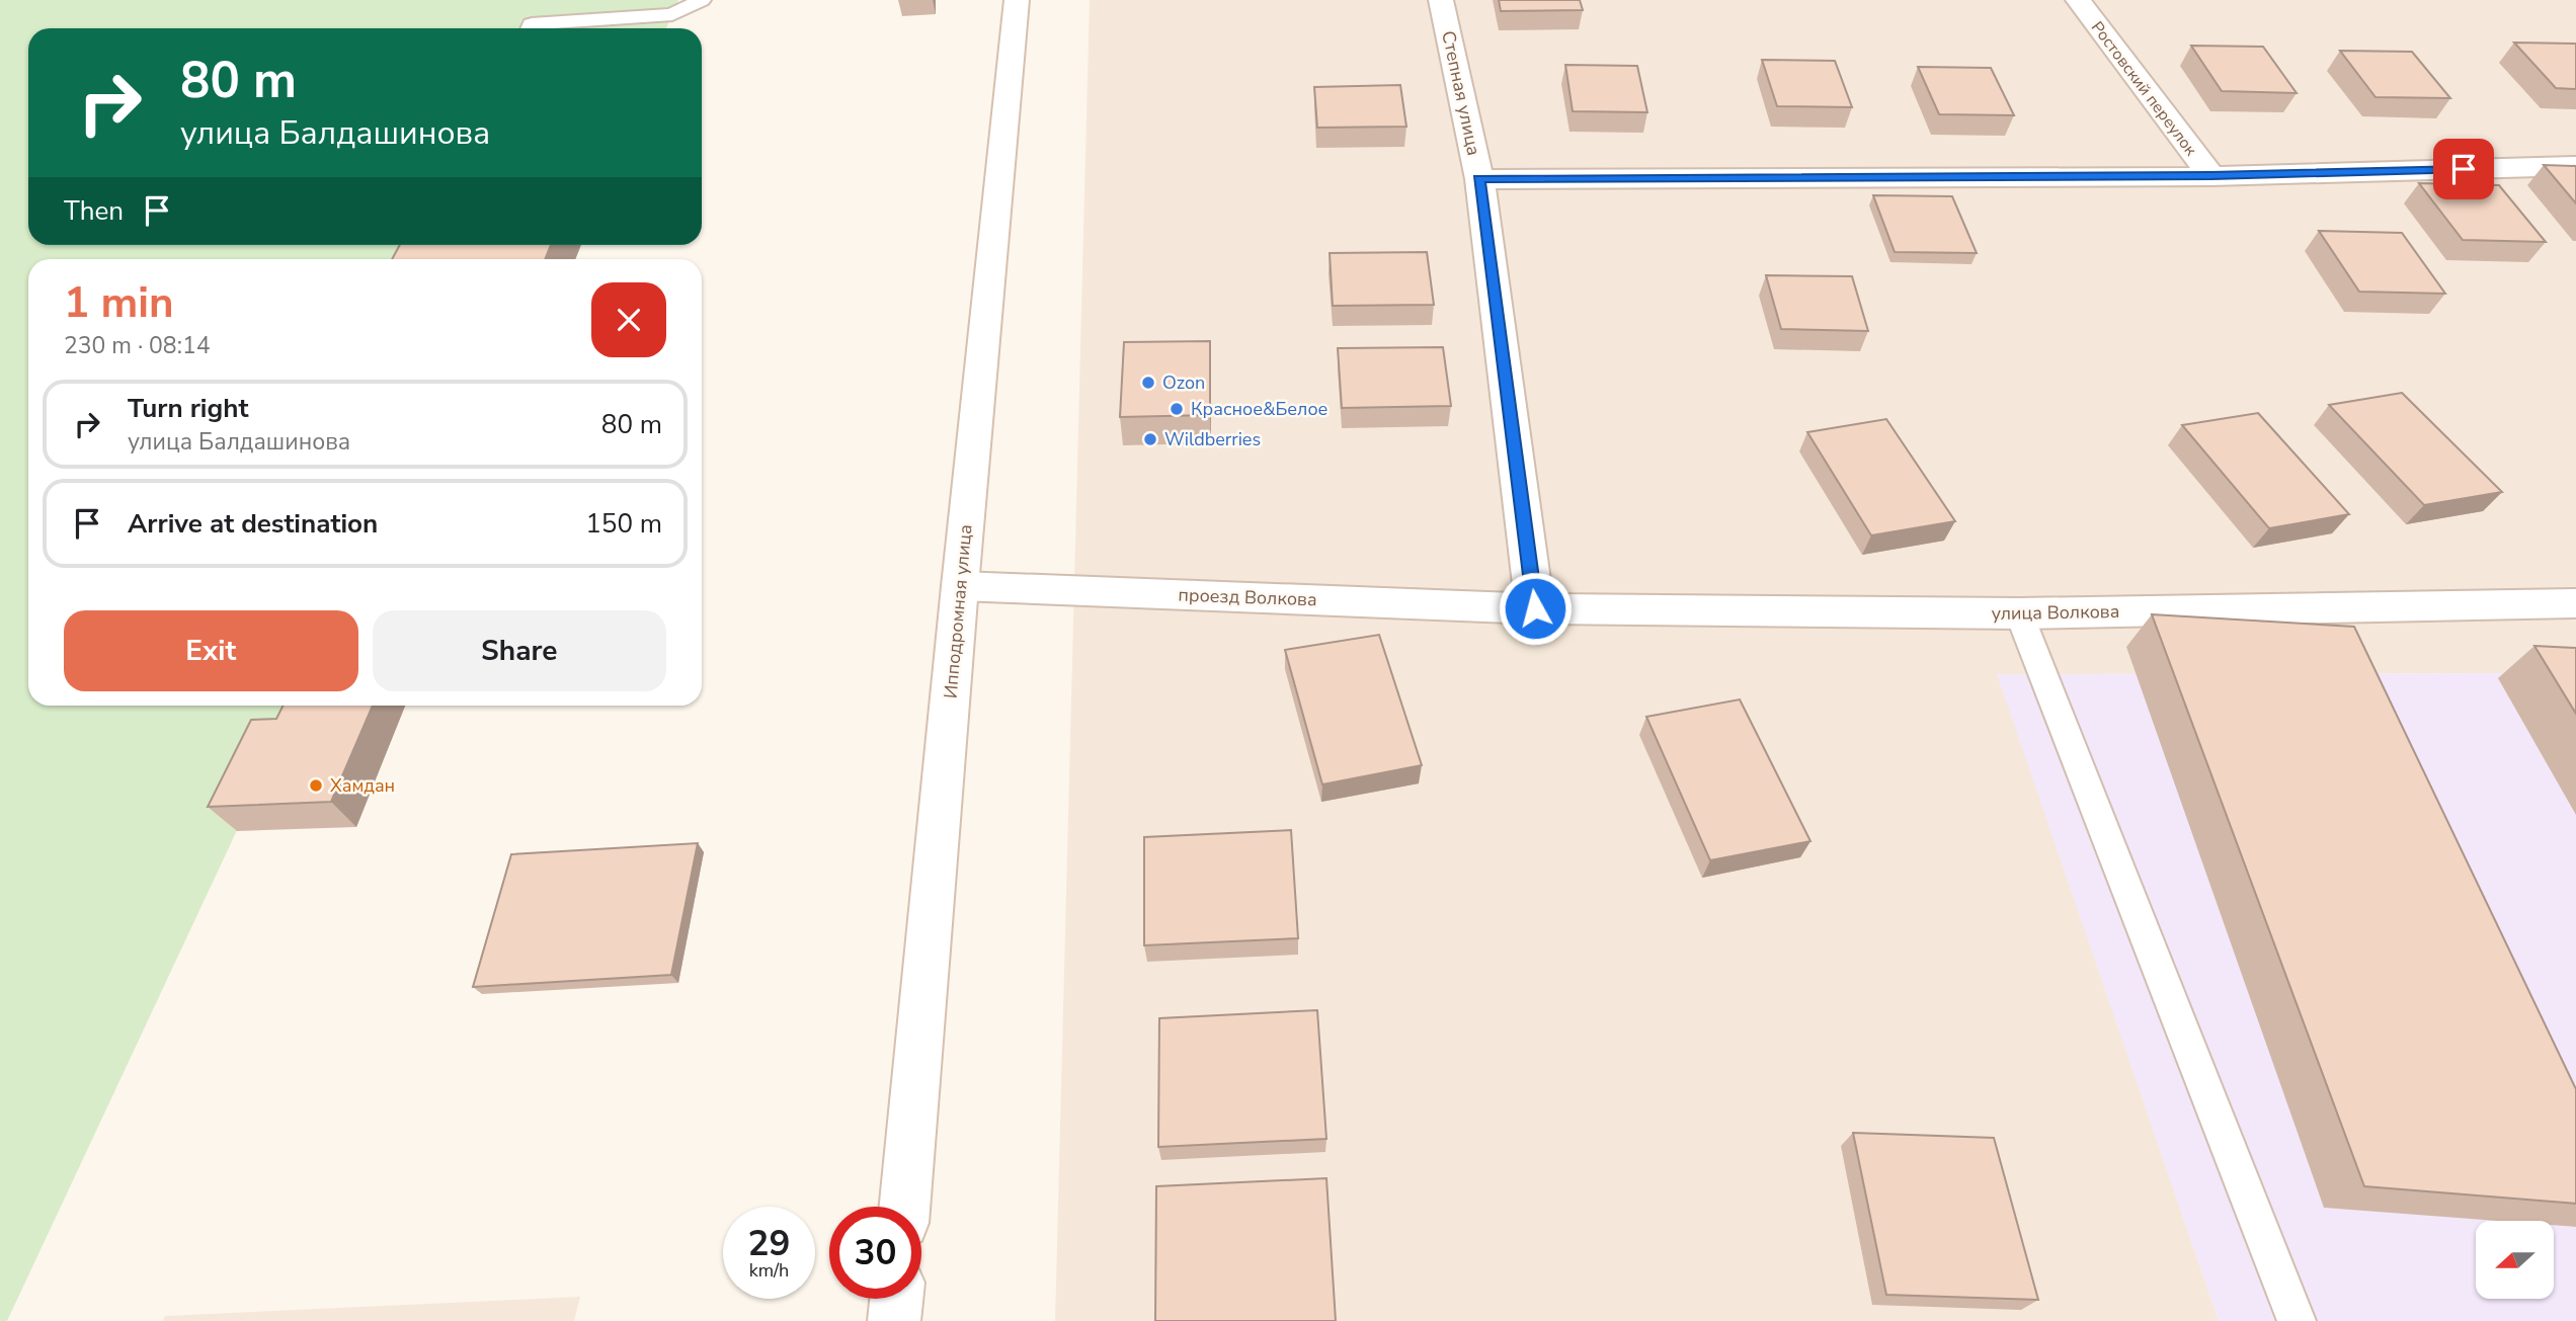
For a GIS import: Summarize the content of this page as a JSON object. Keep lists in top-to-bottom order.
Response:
{
  "streets": {
    "street": [
      "Ростовский переулок",
      "Степная улица",
      "проезд Волкова",
      "Ипподромная улица",
      "улица Волкова"
    ]
  },
  "crossings": [
    ["Степная улица", "проезд Волкова"],
    ["Степная улица", "улица Волкова"],
    ["проезд Волкова", "Ипподромная улица"],
    ["проезд Волкова", "улица Волкова"]
  ],
  "places": [
    "Ozon",
    "Красное&Белое",
    "Wildberries",
    "Хамдан"
  ],
  "north": "left",
  "page": {
    "turn": ["80 m", "улица Балдашинова"],
    "then": "Then",
    "heading": ["1 min", "230 m · 08:14"],
    "list": [
      {
        "name": "Turn right",
        "note": "улица Балдашинова",
        "value": "80 m"
      },
      {
        "name": "Arrive at destination",
        "value": "150 m"
      }
    ],
    "buttons": ["Exit", "Share"],
    "speed": "29 km/h",
    "limit": "30"
  }
}
